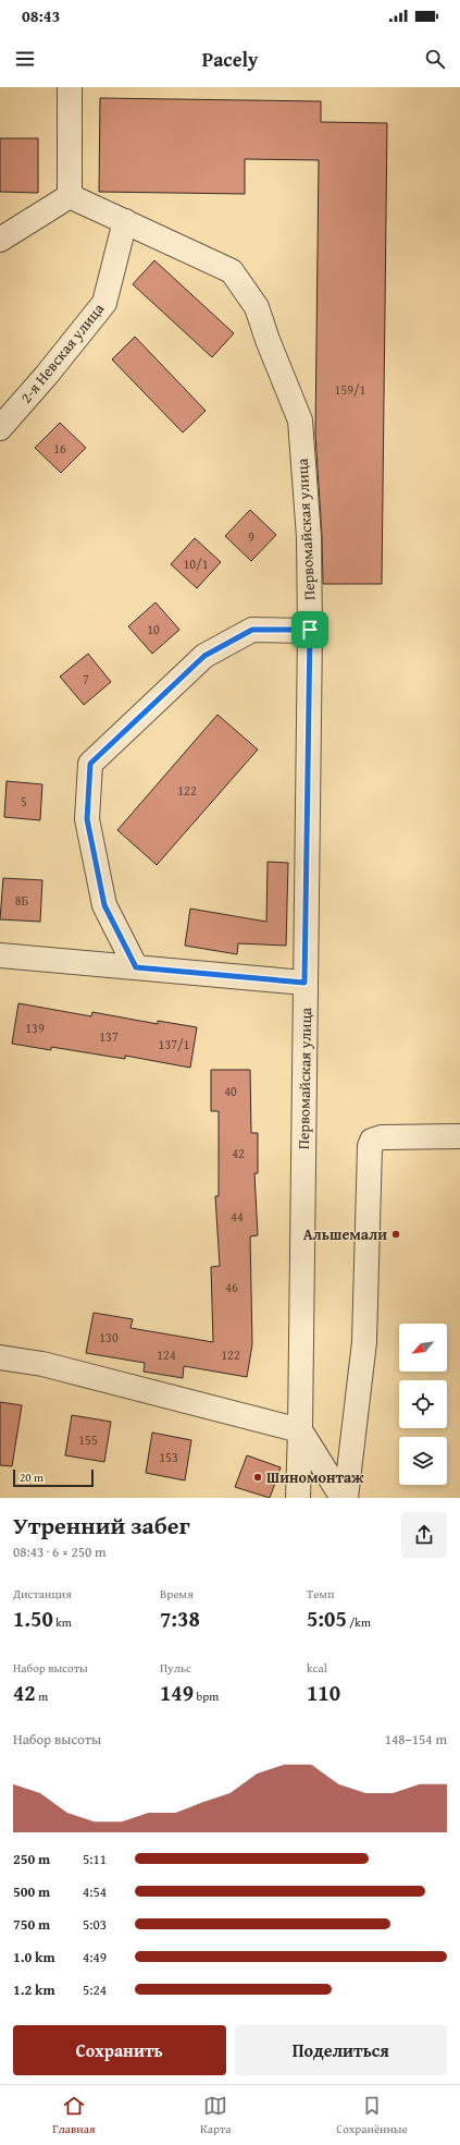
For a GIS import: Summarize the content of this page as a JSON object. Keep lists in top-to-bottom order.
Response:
{
  "streets": {
    "street": ["2-я Невская улица", "Первомайская улица"]
  },
  "crossings": [
    ["2-я Невская улица", "Первомайская улица"]
  ],
  "places": ["Альшемали", "Шиномонтаж"],
  "house_numbers": [
    "159/1",
    "16",
    "9",
    "10/1",
    "10",
    "7",
    "122",
    "5",
    "8Б",
    "139",
    "137",
    "137/1",
    "40",
    "42",
    "44",
    "46",
    "130",
    "124",
    "122",
    "155",
    "153"
  ],
  "scale_bar": "20 m",
  "north": "bottom left",
  "page": {
    "status": "08:43",
    "header": "Pacely",
    "scale": "20 m",
    "heading": ["Утренний забег", "08:43 · 6 × 250 m"],
    "stats": [
      ["Дистанция", "1.50 km"],
      ["Время", "7:38"],
      ["Темп", "5:05 /km"],
      ["Набор высоты", "42 m"],
      ["Пульс", "149 bpm"],
      ["kcal", "110"]
    ],
    "chart": ["Набор высоты", "148–154 m"],
    "list": [
      {
        "name": "250 m",
        "note": "5:11"
      },
      {
        "name": "500 m",
        "note": "4:54"
      },
      {
        "name": "750 m",
        "note": "5:03"
      },
      {
        "name": "1.0 km",
        "note": "4:49"
      },
      {
        "name": "1.2 km",
        "note": "5:24"
      }
    ],
    "buttons": ["Сохранить", "Поделиться"],
    "tabs": ["Главная", "Карта", "Сохранённые"]
  }
}
